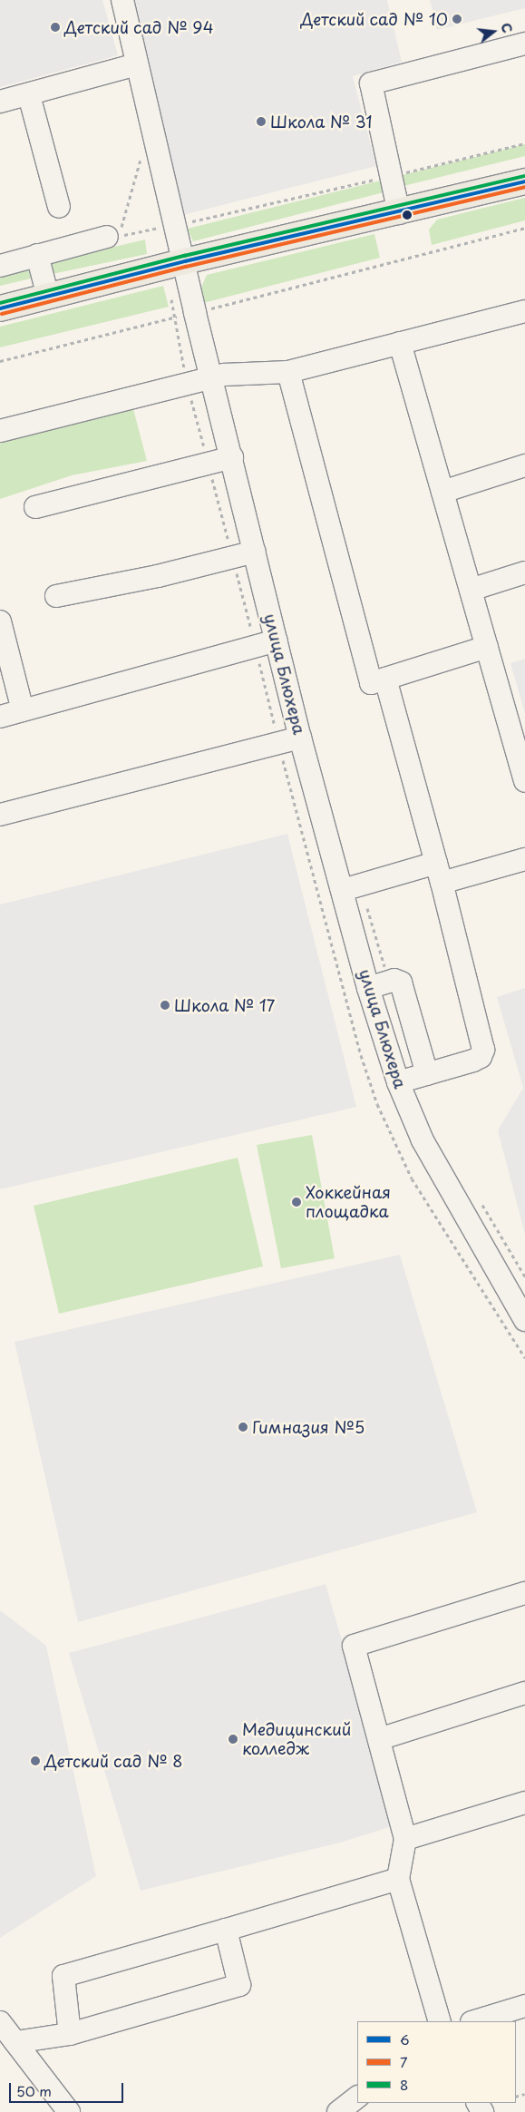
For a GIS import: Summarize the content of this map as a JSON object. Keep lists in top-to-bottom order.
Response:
{
  "streets": {
    "street": ["улица Блюхера"]
  },
  "places": [
    "Детский сад № 10",
    "Детский сад № 94",
    "Школа № 31",
    "Школа № 17",
    "Хоккейная площадка",
    "Гимназия №5",
    "Медицинский колледж",
    "Детский сад № 8"
  ],
  "lines": ["transit line 8", "transit line 6", "transit line 7"],
  "legend": ["6", "7", "8"],
  "scale_bar": "50 m",
  "north": "right"
}
